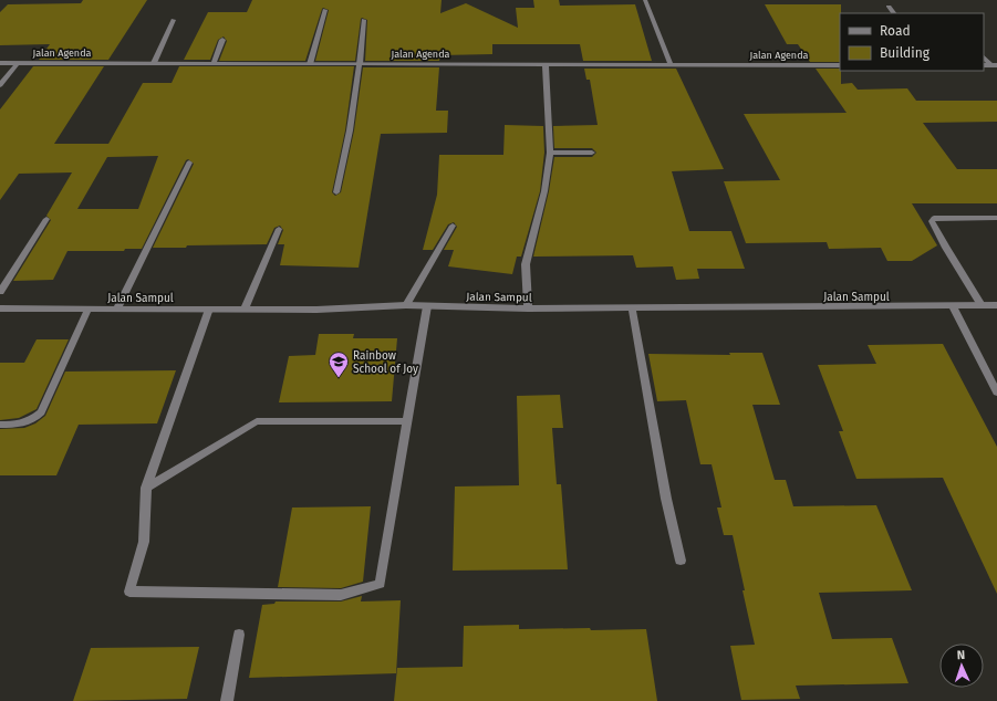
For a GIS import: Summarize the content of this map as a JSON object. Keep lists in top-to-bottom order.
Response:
{
  "streets": {
    "street": ["Jalan Agenda", "Jalan Sampul"]
  },
  "places": {
    "school or university": ["Rainbow School of Joy"]
  },
  "legend": ["Road", "Building"],
  "north": "top"
}
